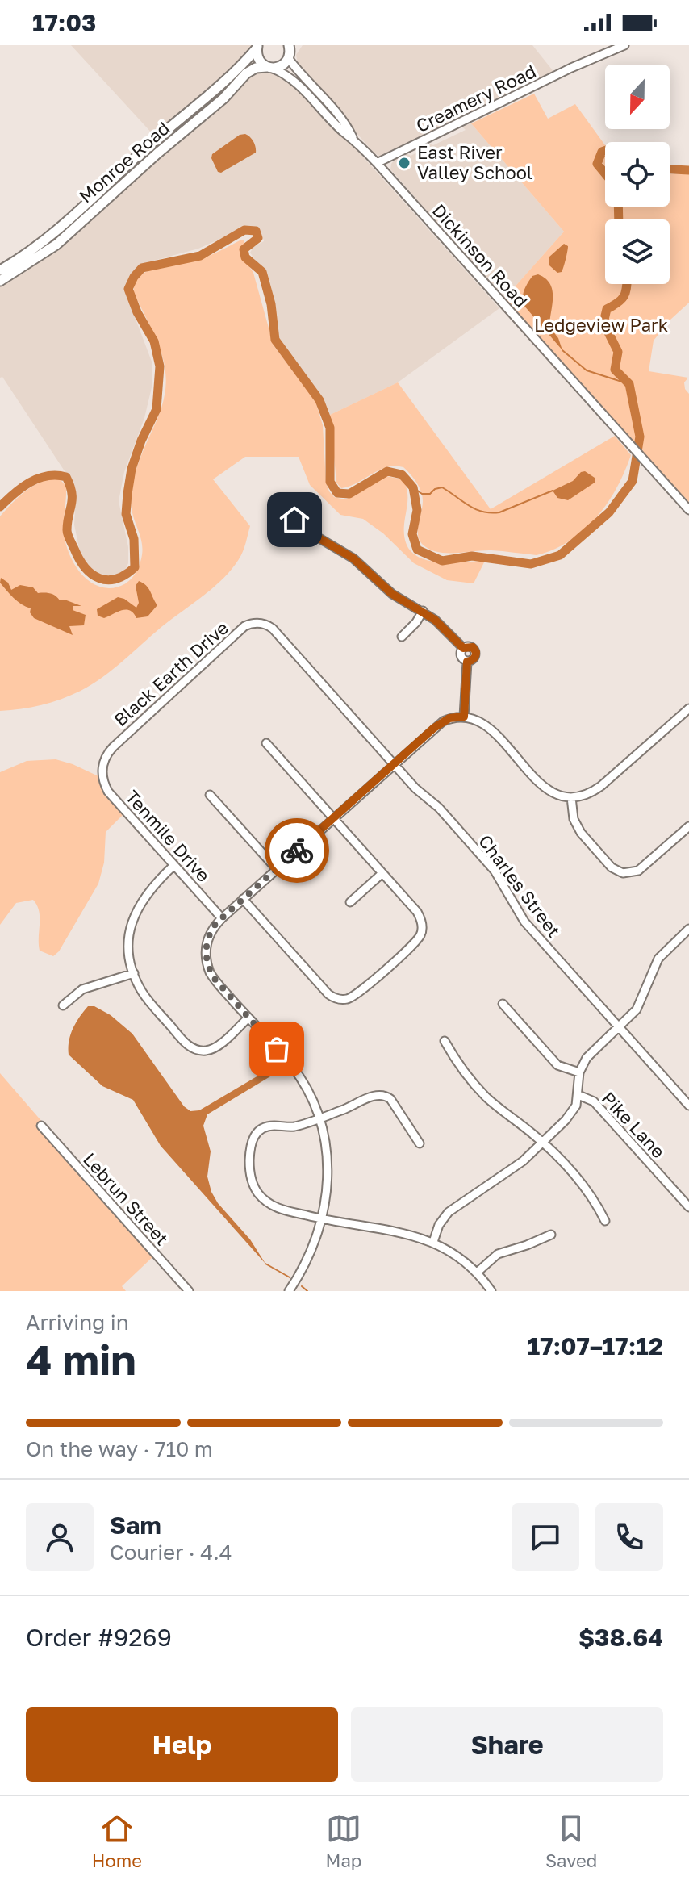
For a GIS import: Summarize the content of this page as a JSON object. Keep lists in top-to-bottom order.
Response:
{
  "streets": {
    "main road": ["Monroe Road"],
    "street": [
      "Creamery Road",
      "Dickinson Road",
      "Black Earth Drive",
      "Tenmile Drive",
      "Charles Street",
      "Pike Lane",
      "Lebrun Street"
    ]
  },
  "crossings": [
    ["Creamery Road", "Dickinson Road"],
    ["Monroe Road", "Dickinson Road"],
    ["Black Earth Drive", "Tenmile Drive"],
    ["Black Earth Drive", "Charles Street"]
  ],
  "parks": ["Ledgeview Park"],
  "places": ["East River Valley School"],
  "north": "bottom",
  "page": {
    "status": "17:03",
    "heading": ["4 min", "Arriving in", "17:07–17:12"],
    "panel": [
      "Sam",
      "Courier · 4.4",
      "Order #9269",
      "$38.64"
    ],
    "bar": "On the way · 710 m",
    "buttons": ["Help", "Share"],
    "tabs": ["Home", "Map", "Saved"]
  }
}
